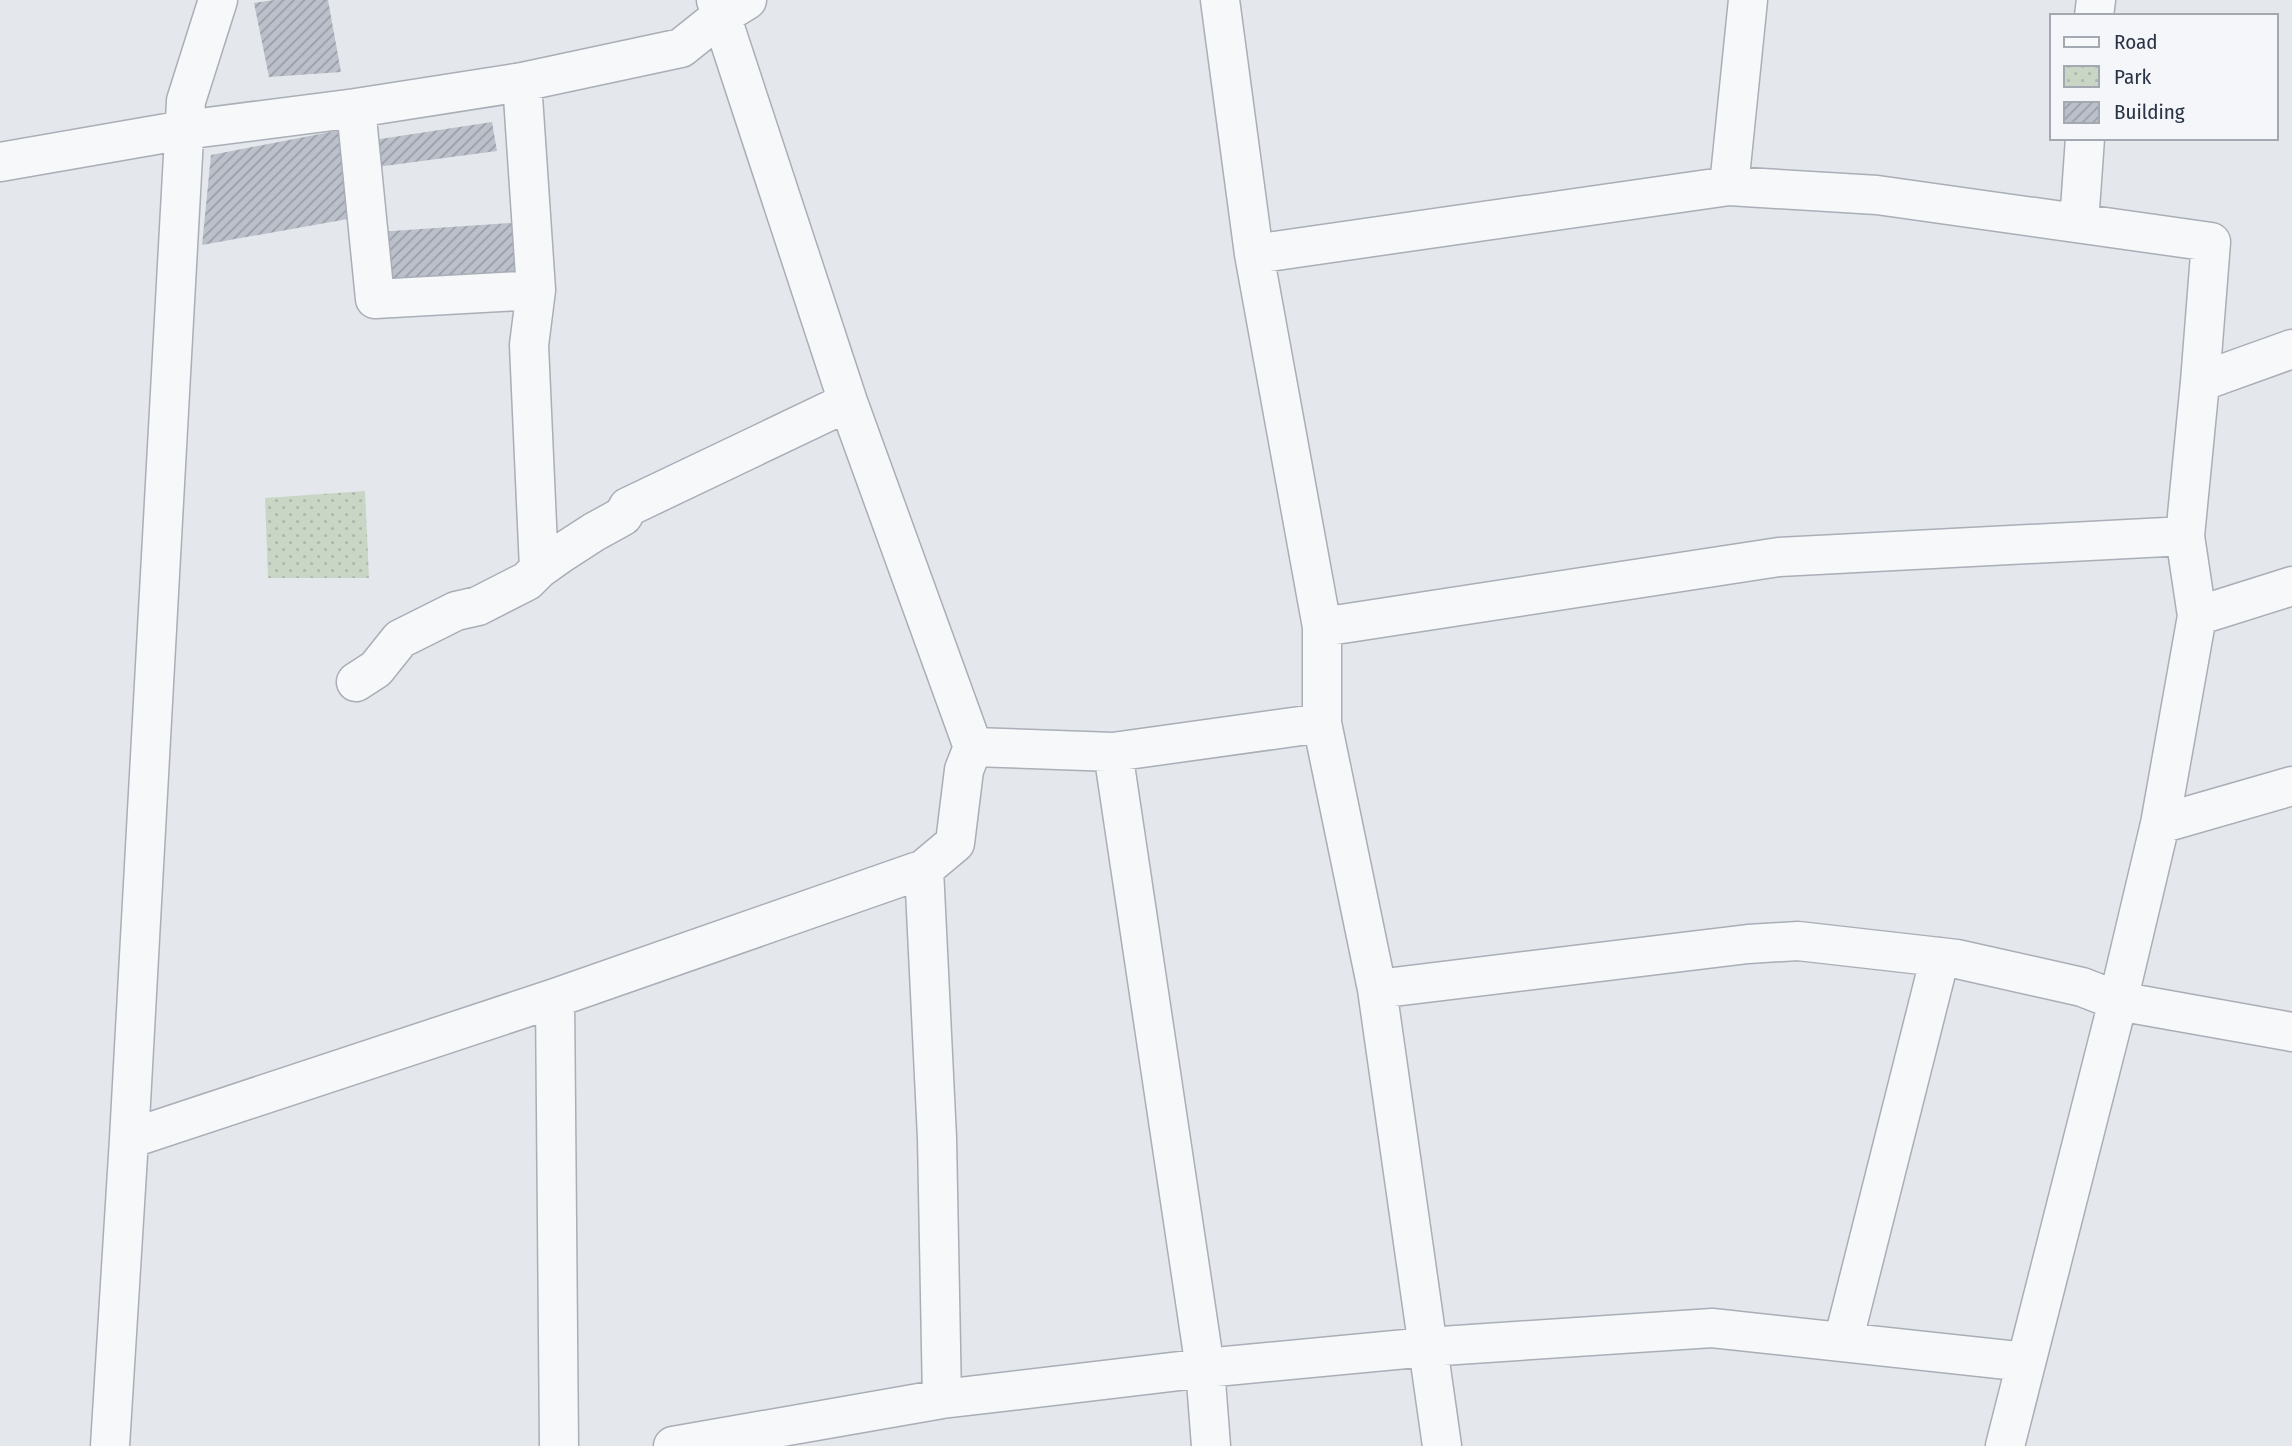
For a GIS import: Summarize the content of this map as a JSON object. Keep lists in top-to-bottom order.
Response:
{
  "legend": ["Road", "Park", "Building"]
}
